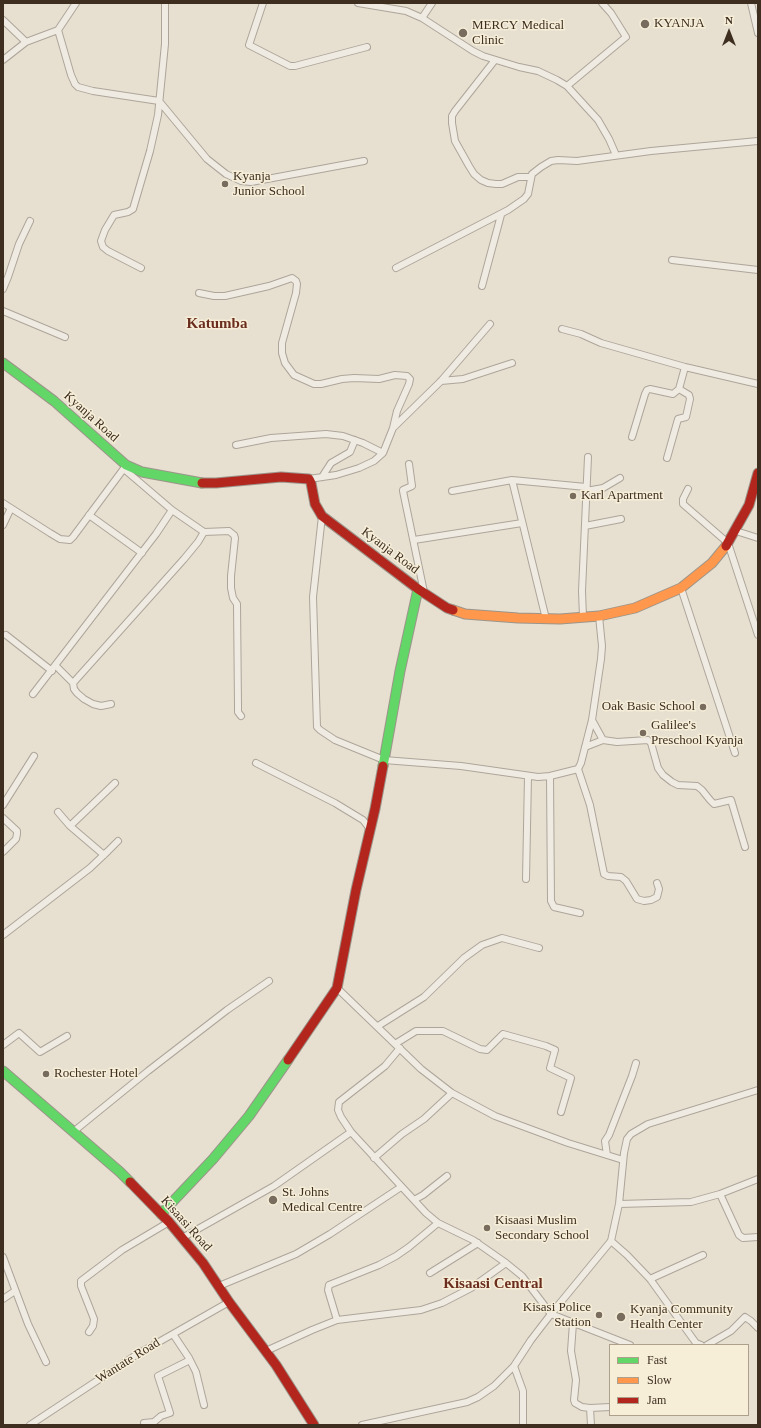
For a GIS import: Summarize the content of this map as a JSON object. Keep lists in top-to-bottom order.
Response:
{
  "streets": {
    "street": ["Kyanja Road", "Kisaasi Road", "Wantate Road"]
  },
  "crossings": [
    ["Kisaasi Road", "Wantate Road"]
  ],
  "districts": ["Katumba", "Kisaasi Central"],
  "places": [
    "KYANJA",
    "MERCY Medical Clinic",
    "Kyanja Junior School",
    "Karl Apartment",
    "Oak Basic School",
    "Galilee's Preschool Kyanja",
    "Rochester Hotel",
    "St. Johns Medical Centre",
    "Kisaasi Muslim Secondary School",
    "Kisasi Police Station",
    "Kyanja Community Health Center"
  ],
  "legend": ["Fast", "Slow", "Jam"],
  "north": "top"
}
